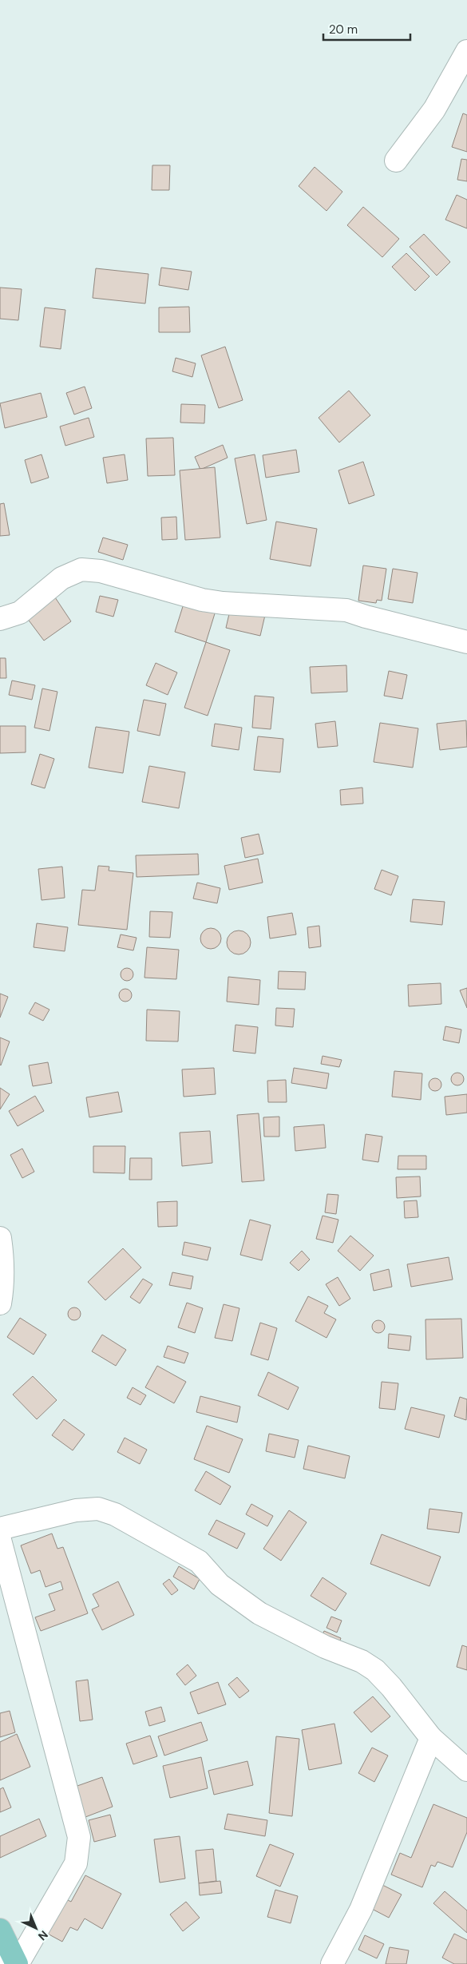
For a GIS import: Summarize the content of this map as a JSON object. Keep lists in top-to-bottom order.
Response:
{
  "scale_bar": "20 m",
  "north": "bottom right"
}
